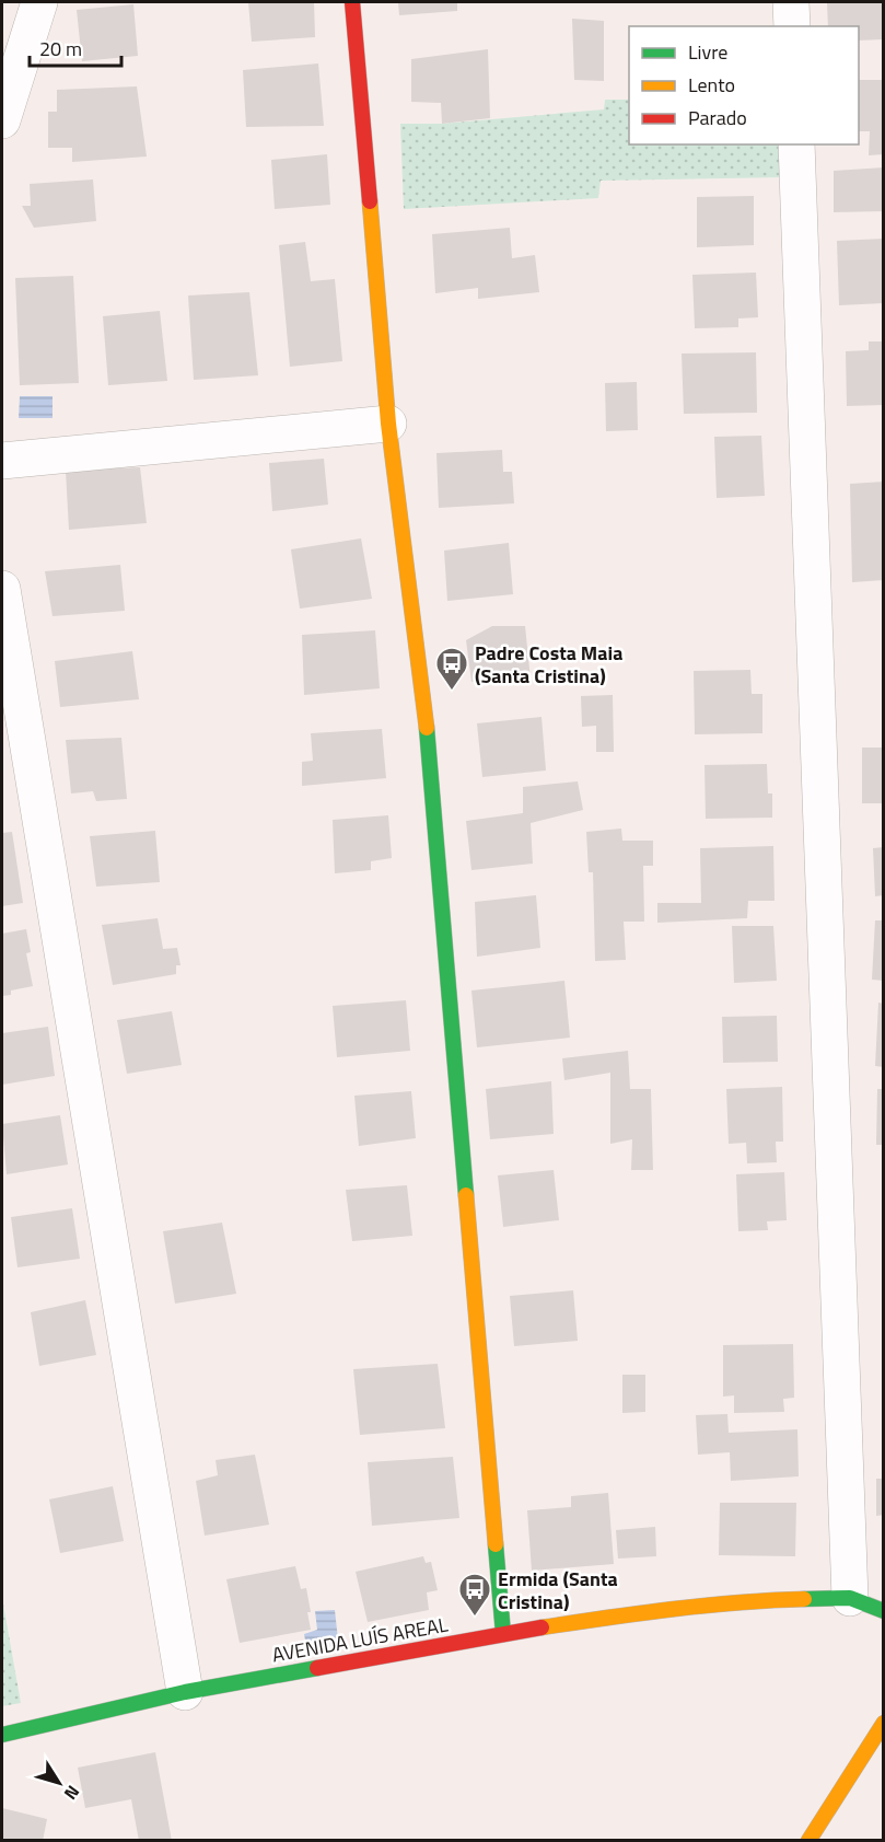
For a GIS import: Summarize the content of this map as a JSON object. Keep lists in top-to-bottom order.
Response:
{
  "streets": {
    "street": ["AVENIDA LUÍS AREAL"]
  },
  "places": {
    "bus stop": ["Padre Costa Maia (Santa Cristina)", "Ermida (Santa Cristina)"]
  },
  "legend": ["Livre", "Lento", "Parado"],
  "scale_bar": "20 m",
  "north": "bottom right"
}
